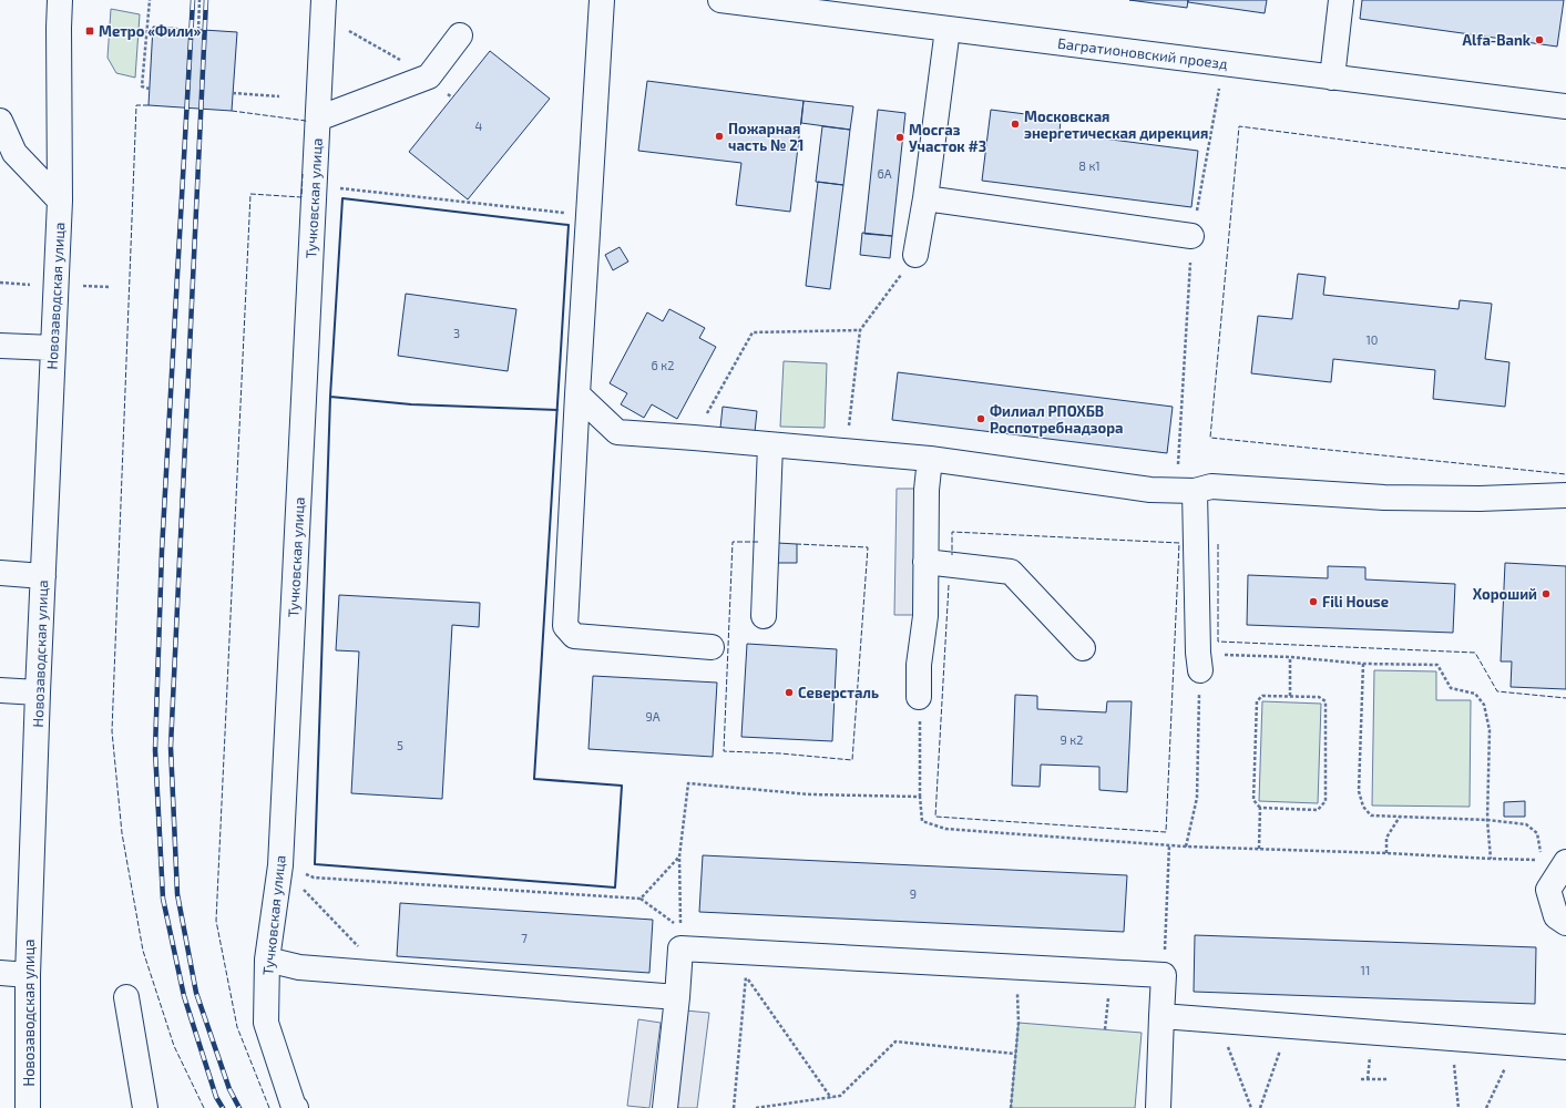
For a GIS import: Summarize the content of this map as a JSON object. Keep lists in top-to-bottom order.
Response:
{
  "streets": {
    "street": ["Багратионовский проезд", "Тучковская улица", "Новозаводская улица"]
  },
  "places": {
    "transit": ["Метро «Фили»"],
    "other": [
      "Alfa-Bank",
      "Московская энергетическая дирекция",
      "Пожарная часть № 21",
      "Мосгаз Участок #3",
      "Филиал РПОХБВ Роспотребнадзора",
      "Хороший",
      "Fili House",
      "Северсталь"
    ]
  },
  "house_numbers": [
    "4",
    "8 к1",
    "6А",
    "3",
    "10",
    "6 к2",
    "9А",
    "9 к2",
    "5",
    "9",
    "7",
    "11"
  ]
}
